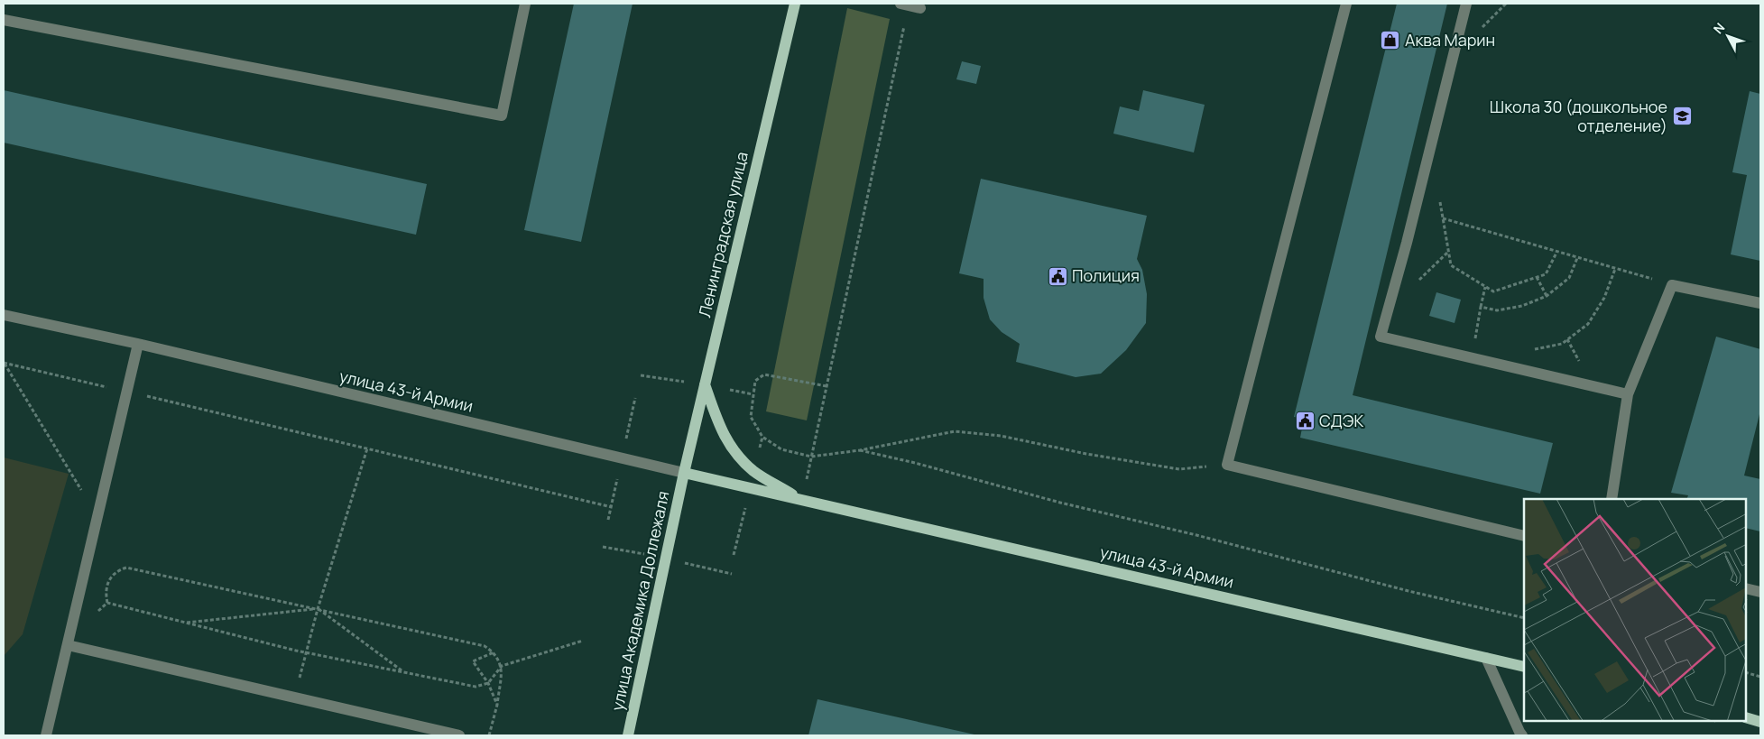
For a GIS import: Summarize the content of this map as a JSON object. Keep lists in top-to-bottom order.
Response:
{
  "streets": {
    "main road": ["Ленинградская улица", "улица 43-й Армии", "улица Академика Доллежаля"]
  },
  "crossings": [
    ["Ленинградская улица", "улица 43-й Армии"],
    ["Ленинградская улица", "улица Академика Доллежаля"],
    ["улица 43-й Армии", "улица Академика Доллежаля"]
  ],
  "places": {
    "shop": ["Аква Марин"],
    "school or university": ["Школа 30 (дошкольное отделение)"],
    "public building": ["Полиция", "СДЭК"]
  },
  "north": "top left"
}
